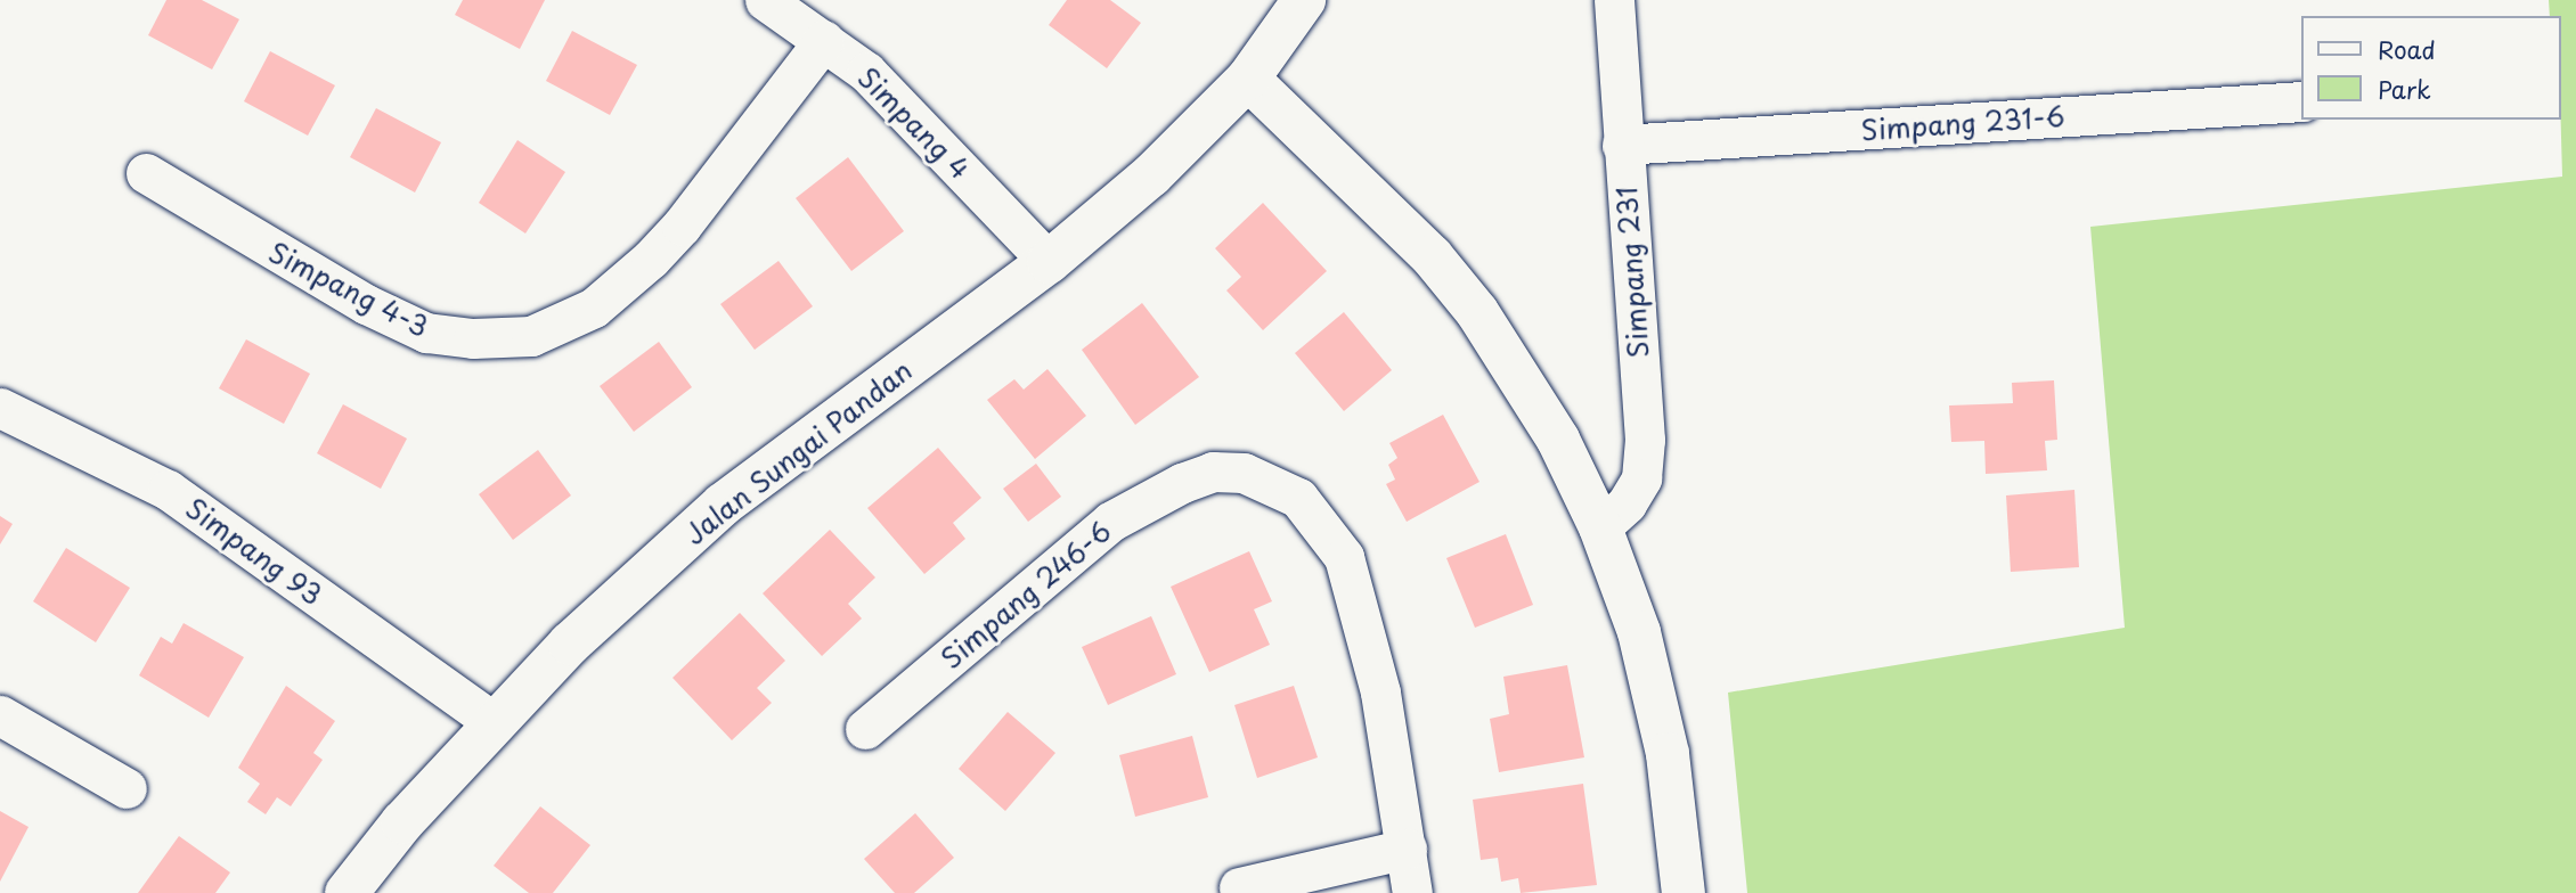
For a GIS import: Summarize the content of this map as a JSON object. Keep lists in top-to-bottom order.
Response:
{
  "streets": {
    "street": [
      "Simpang 4",
      "Simpang 231-6",
      "Simpang 231",
      "Simpang 4-3",
      "Jalan Sungai Pandan",
      "Simpang 93",
      "Simpang 246-6"
    ]
  },
  "crossings": [
    ["Simpang 4", "Simpang 4-3"],
    ["Simpang 4", "Jalan Sungai Pandan"],
    ["Simpang 231-6", "Simpang 231"],
    ["Jalan Sungai Pandan", "Simpang 93"]
  ],
  "legend": ["Road", "Park"]
}
